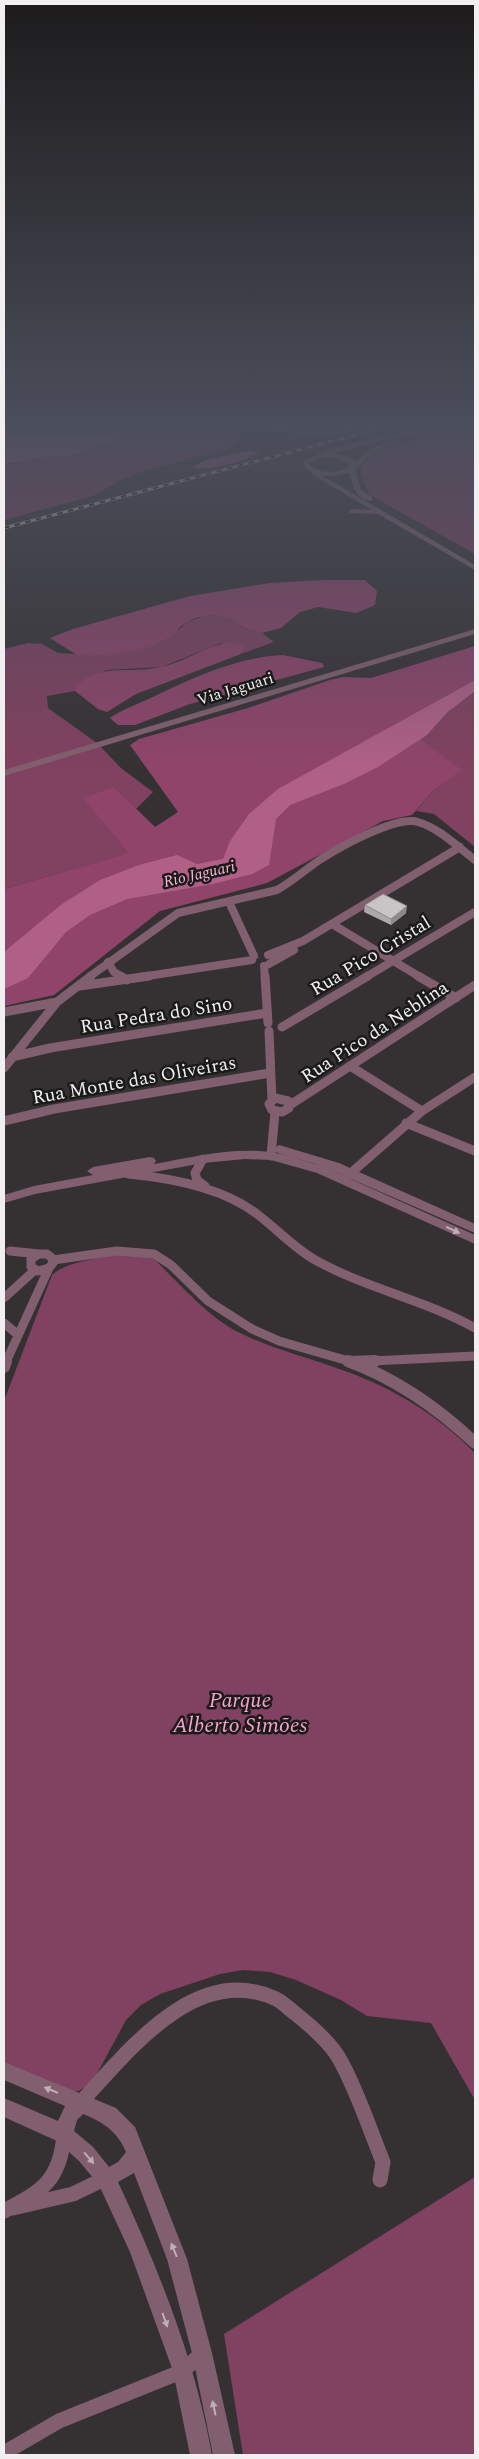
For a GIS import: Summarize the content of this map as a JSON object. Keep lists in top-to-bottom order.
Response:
{
  "streets": {
    "street": [
      "Via Jaguari",
      "Rua Pico Cristal",
      "Rua Pedra do Sino",
      "Rua Pico da Neblina",
      "Rua Monte das Oliveiras"
    ]
  },
  "water": ["Rio Jaguari"],
  "parks": ["Parque Alberto Simões"]
}
